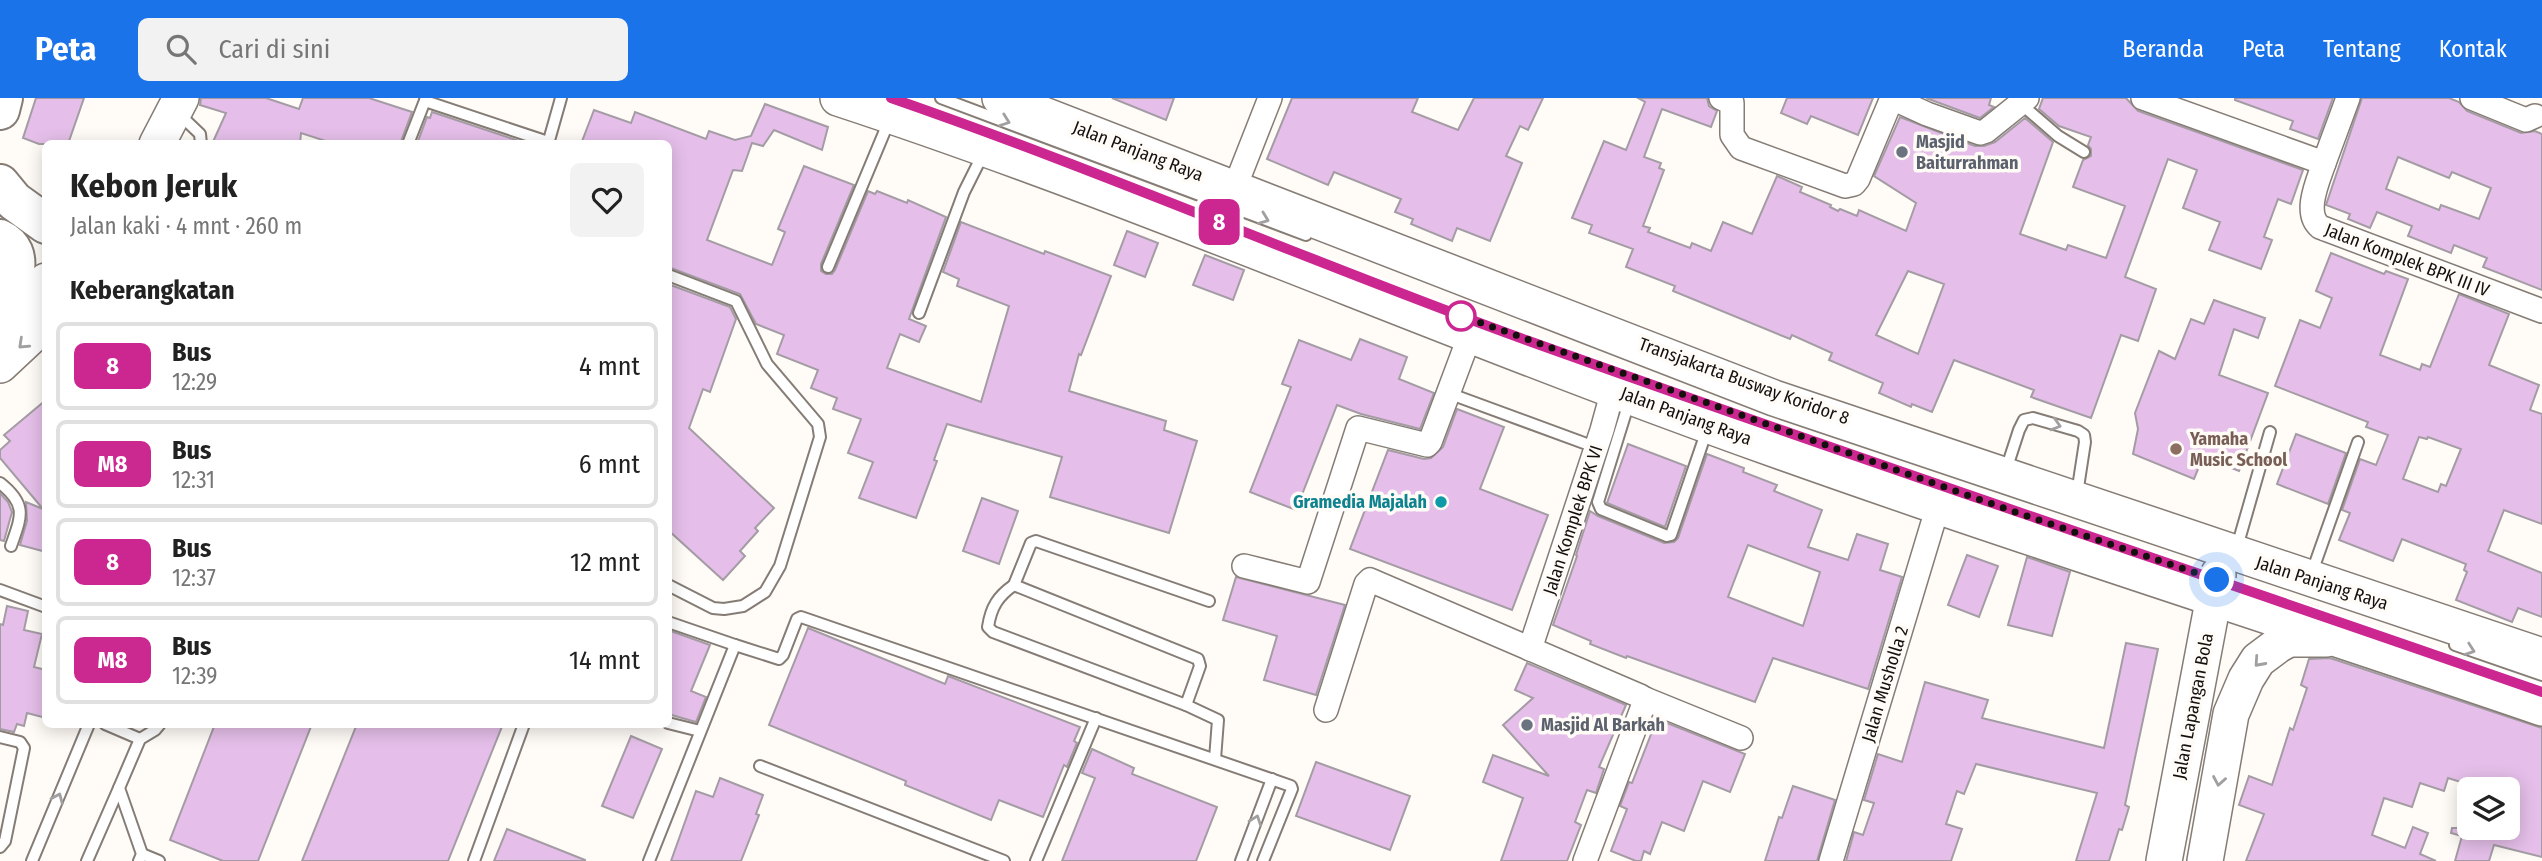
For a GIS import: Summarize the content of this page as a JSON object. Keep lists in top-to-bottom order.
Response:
{
  "streets": {
    "main road": ["Jalan Panjang Raya", "Jalan Lapangan Bola"],
    "street": ["Jalan Komplek BPK III IV", "Jalan Komplek BPK VI", "Jalan Musholla 2"],
    "lane": ["Transjakarta Busway Koridor 8"]
  },
  "crossings": [
    ["Jalan Panjang Raya", "Transjakarta Busway Koridor 8"],
    ["Jalan Panjang Raya", "Jalan Komplek BPK VI"],
    ["Jalan Panjang Raya", "Jalan Musholla 2"],
    ["Jalan Panjang Raya", "Jalan Lapangan Bola"],
    ["Transjakarta Busway Koridor 8", "Jalan Lapangan Bola"]
  ],
  "places": [
    "Masjid Baiturrahman",
    "Yamaha Music School",
    "Gramedia Majalah",
    "Masjid Al Barkah"
  ],
  "lines": ["bus line 8"],
  "page": {
    "header": "Peta",
    "search": "Cari di sini",
    "nav": [
      "Beranda",
      "Peta",
      "Tentang",
      "Kontak"
    ],
    "on_map": "8",
    "heading": [
      ["Kebon Jeruk", "Jalan kaki · 4 mnt · 260 m"],
      "Keberangkatan"
    ],
    "list": [
      {
        "mark": "8",
        "name": "Bus",
        "note": "12:29",
        "value": "4 mnt"
      },
      {
        "mark": "M8",
        "name": "Bus",
        "note": "12:31",
        "value": "6 mnt"
      },
      {
        "mark": "8",
        "name": "Bus",
        "note": "12:37",
        "value": "12 mnt"
      },
      {
        "mark": "M8",
        "name": "Bus",
        "note": "12:39",
        "value": "14 mnt"
      }
    ]
  }
}
